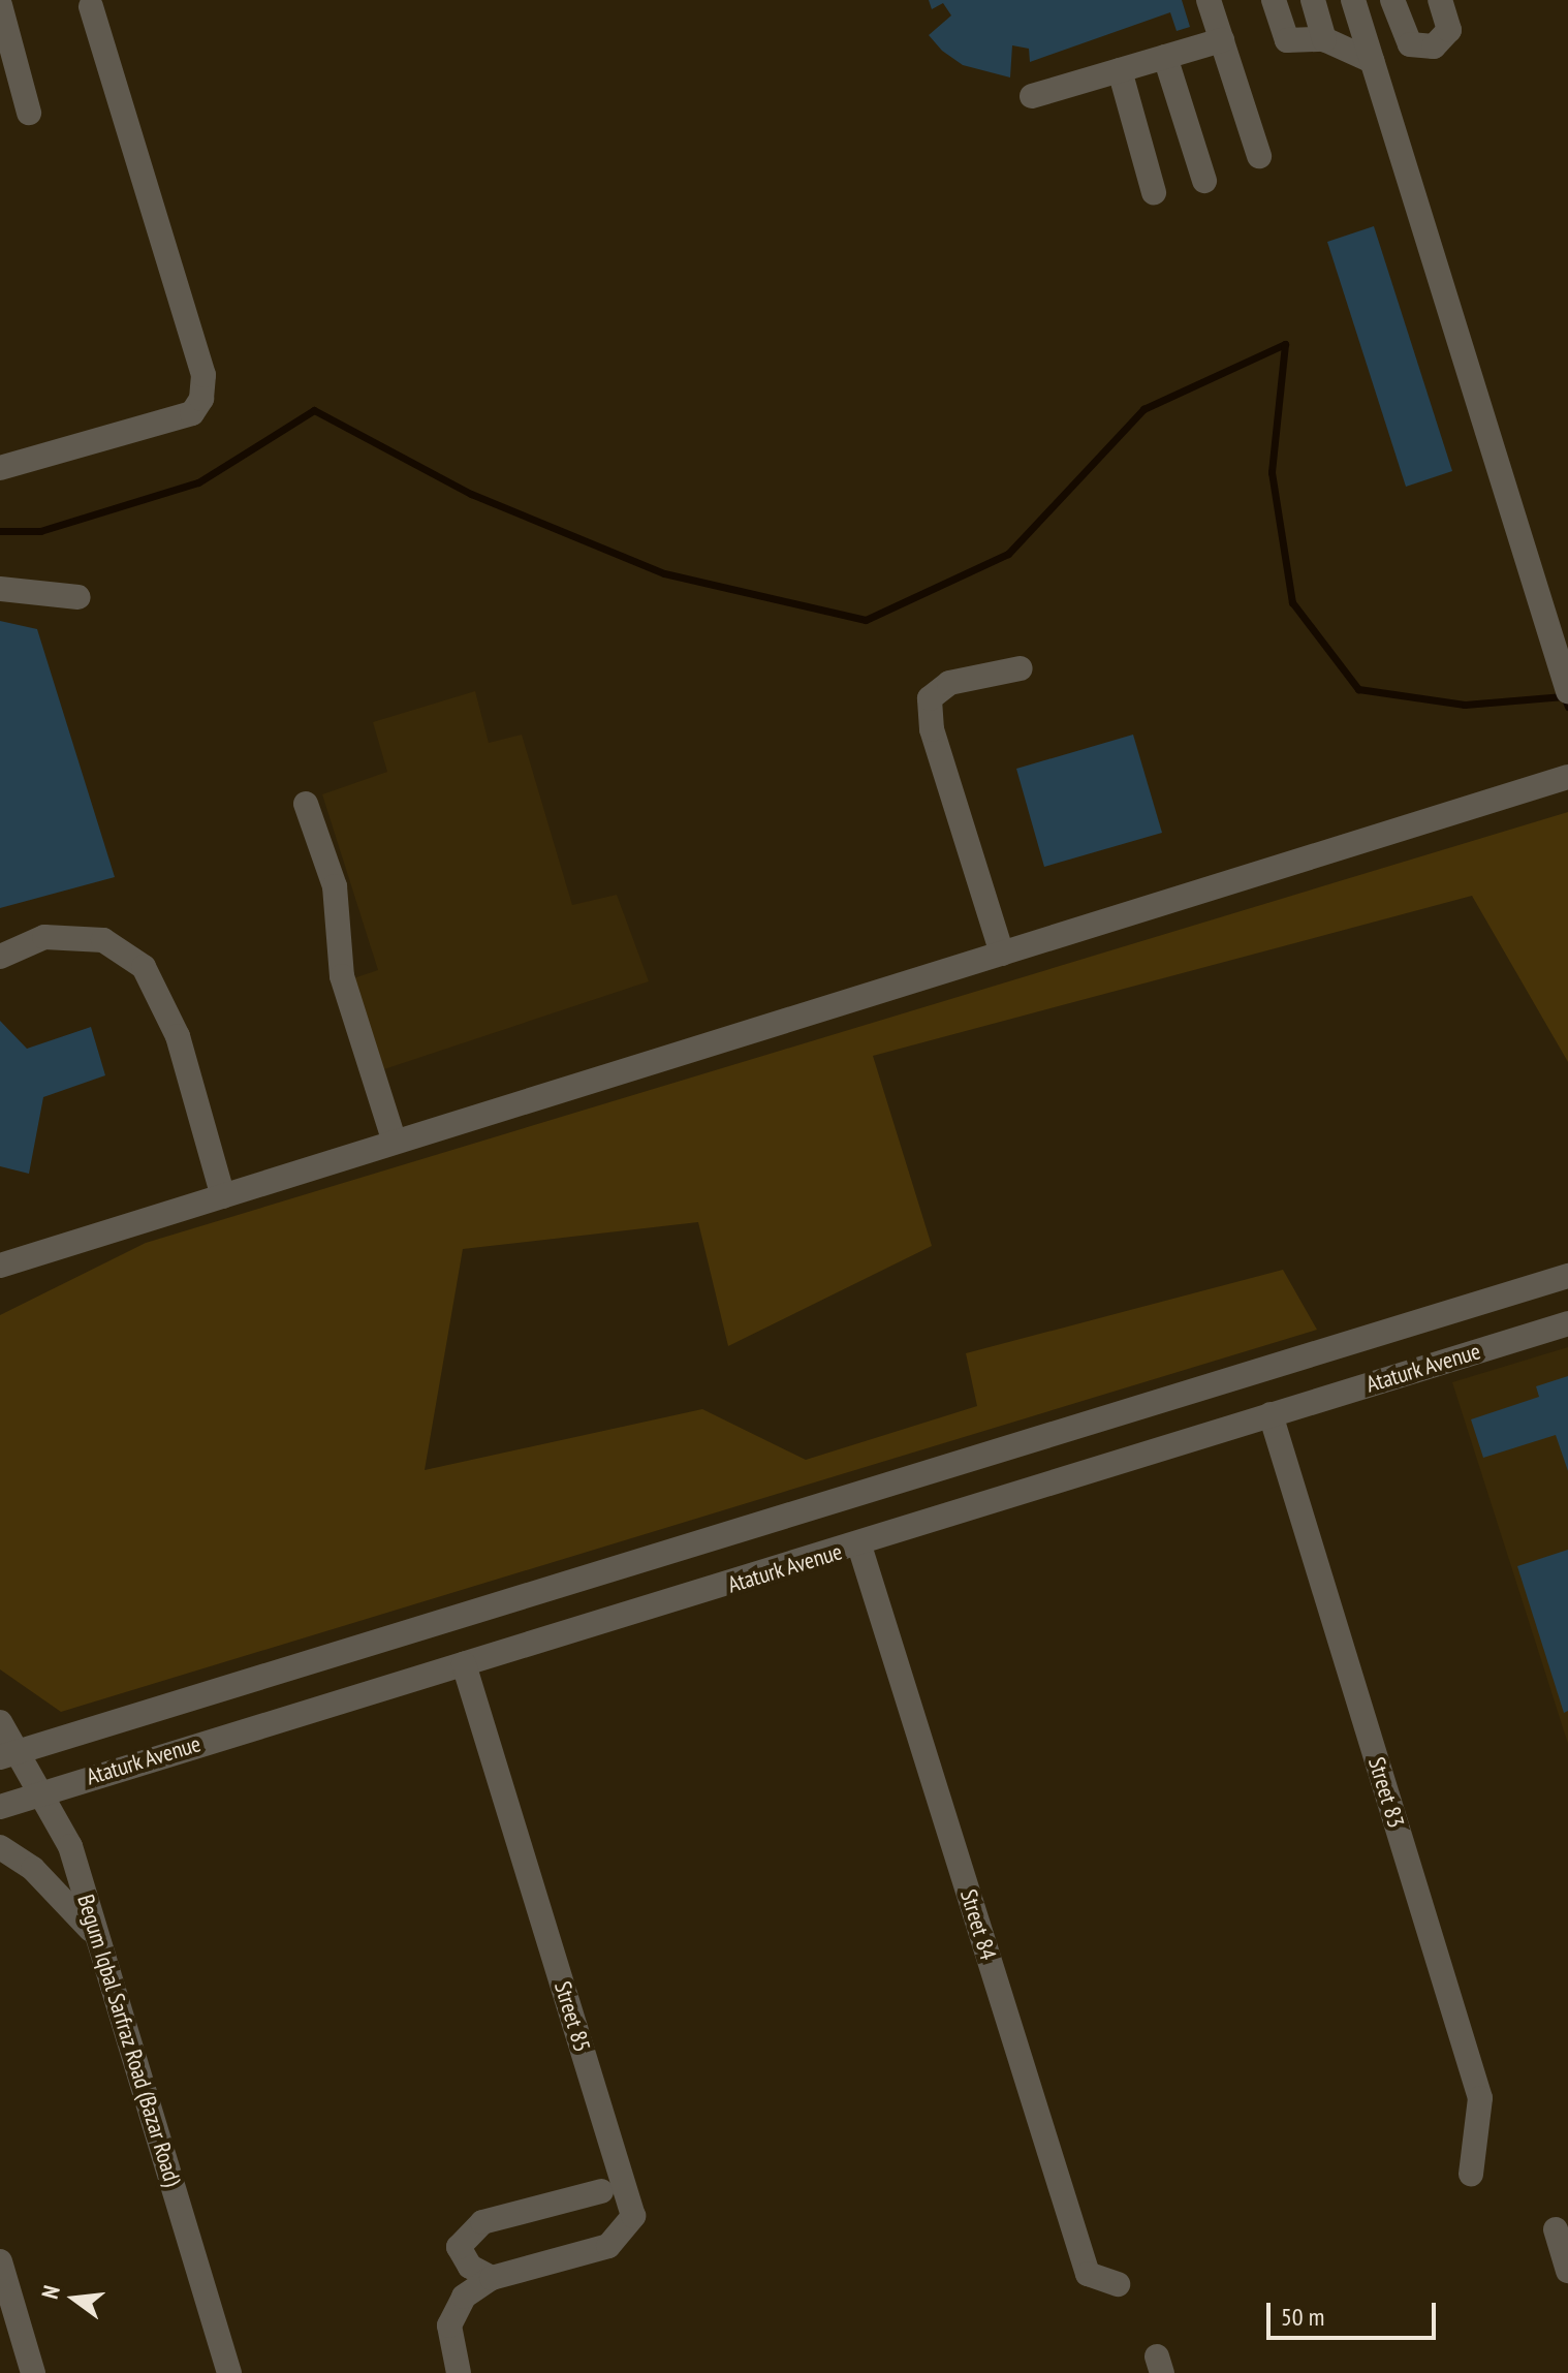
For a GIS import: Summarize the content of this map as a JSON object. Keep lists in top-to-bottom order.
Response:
{
  "streets": {
    "street": [
      "Ataturk Avenue",
      "Street 83",
      "Street 84",
      "Street 85",
      "Begum Iqbal Sarfraz Road (Bazar Road)"
    ]
  },
  "crossings": [
    ["Ataturk Avenue", "Street 83"],
    ["Ataturk Avenue", "Street 84"],
    ["Ataturk Avenue", "Street 85"],
    ["Ataturk Avenue", "Begum Iqbal Sarfraz Road (Bazar Road)"]
  ],
  "scale_bar": "50 m",
  "north": "left"
}
